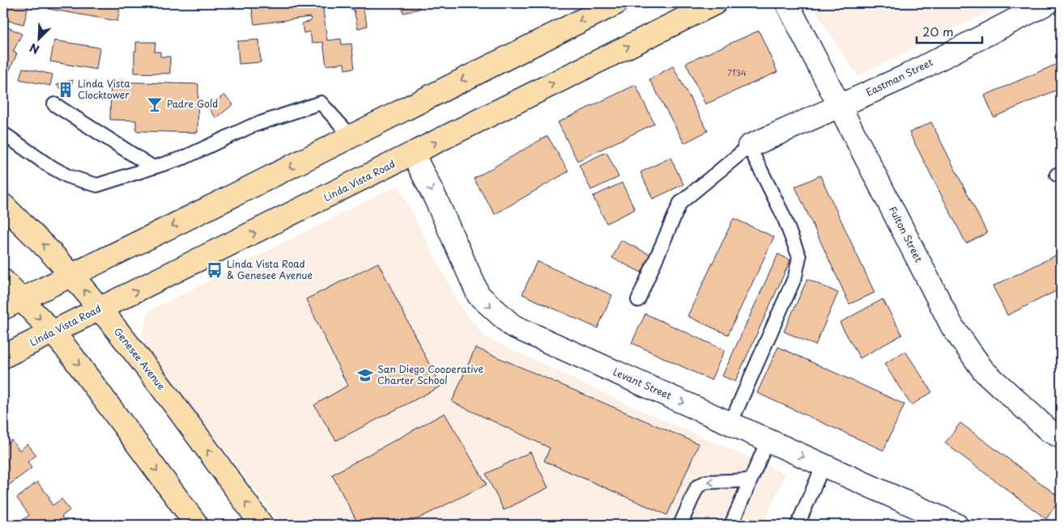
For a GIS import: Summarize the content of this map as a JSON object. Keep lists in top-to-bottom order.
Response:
{
  "streets": {
    "main road": ["Linda Vista Road", "Genesee Avenue"],
    "street": ["Eastman Street", "Fulton Street", "Levant Street"]
  },
  "crossings": [
    ["Eastman Street", "Fulton Street"],
    ["Linda Vista Road", "Genesee Avenue"],
    ["Linda Vista Road", "Levant Street"]
  ],
  "one_way": ["Levant Street"],
  "places": {
    "building": ["Linda Vista Clocktower"],
    "bar": ["Padre Gold"],
    "bus stop": ["Linda Vista Road & Genesee Avenue"],
    "school or university": ["San Diego Cooperative Charter School"]
  },
  "house_numbers": ["7134"],
  "scale_bar": "20 m",
  "north": "bottom left"
}
